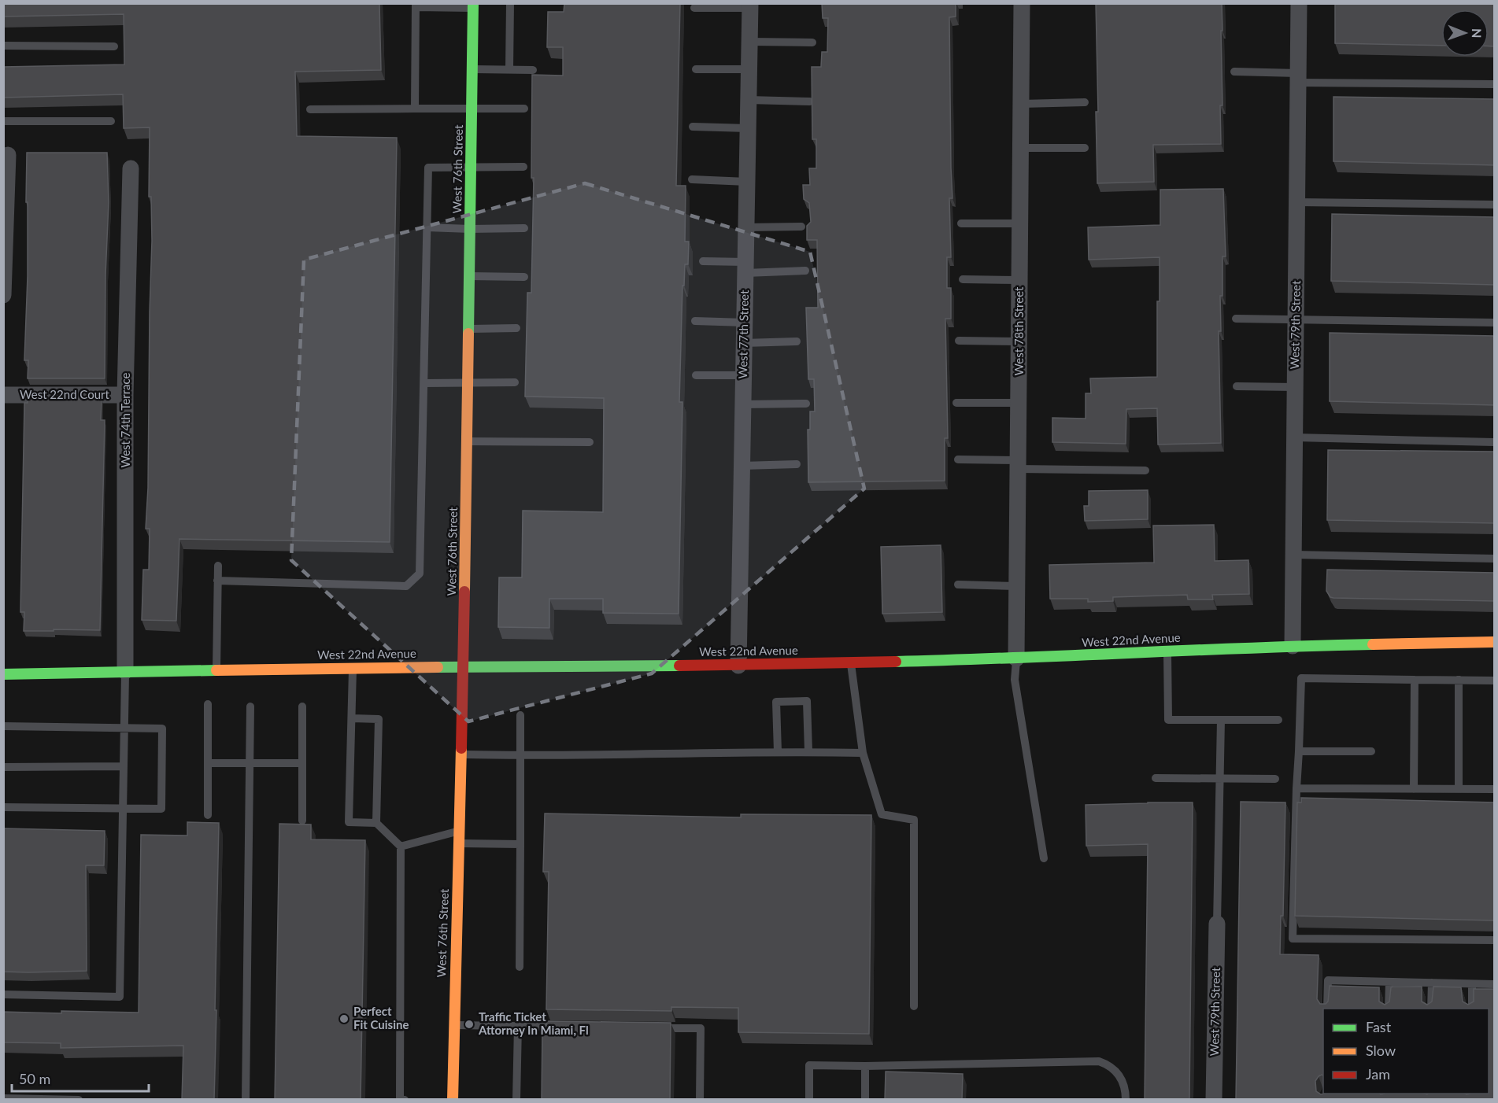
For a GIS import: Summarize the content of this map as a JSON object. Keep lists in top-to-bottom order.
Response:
{
  "streets": {
    "street": [
      "West 76th Street",
      "West 79th Street",
      "West 78th Street",
      "West 77th Street",
      "West 22nd Court",
      "West 74th Terrace",
      "West 22nd Avenue"
    ]
  },
  "crossings": [
    ["West 76th Street", "West 22nd Avenue"],
    ["West 79th Street", "West 22nd Avenue"],
    ["West 78th Street", "West 22nd Avenue"],
    ["West 77th Street", "West 22nd Avenue"],
    ["West 22nd Court", "West 74th Terrace"],
    ["West 74th Terrace", "West 22nd Avenue"]
  ],
  "places": ["Perfect Fit Cuisine", "Traffic Ticket Attorney In Miami, Fl"],
  "legend": ["Fast", "Slow", "Jam"],
  "scale_bar": "50 m",
  "north": "right"
}
